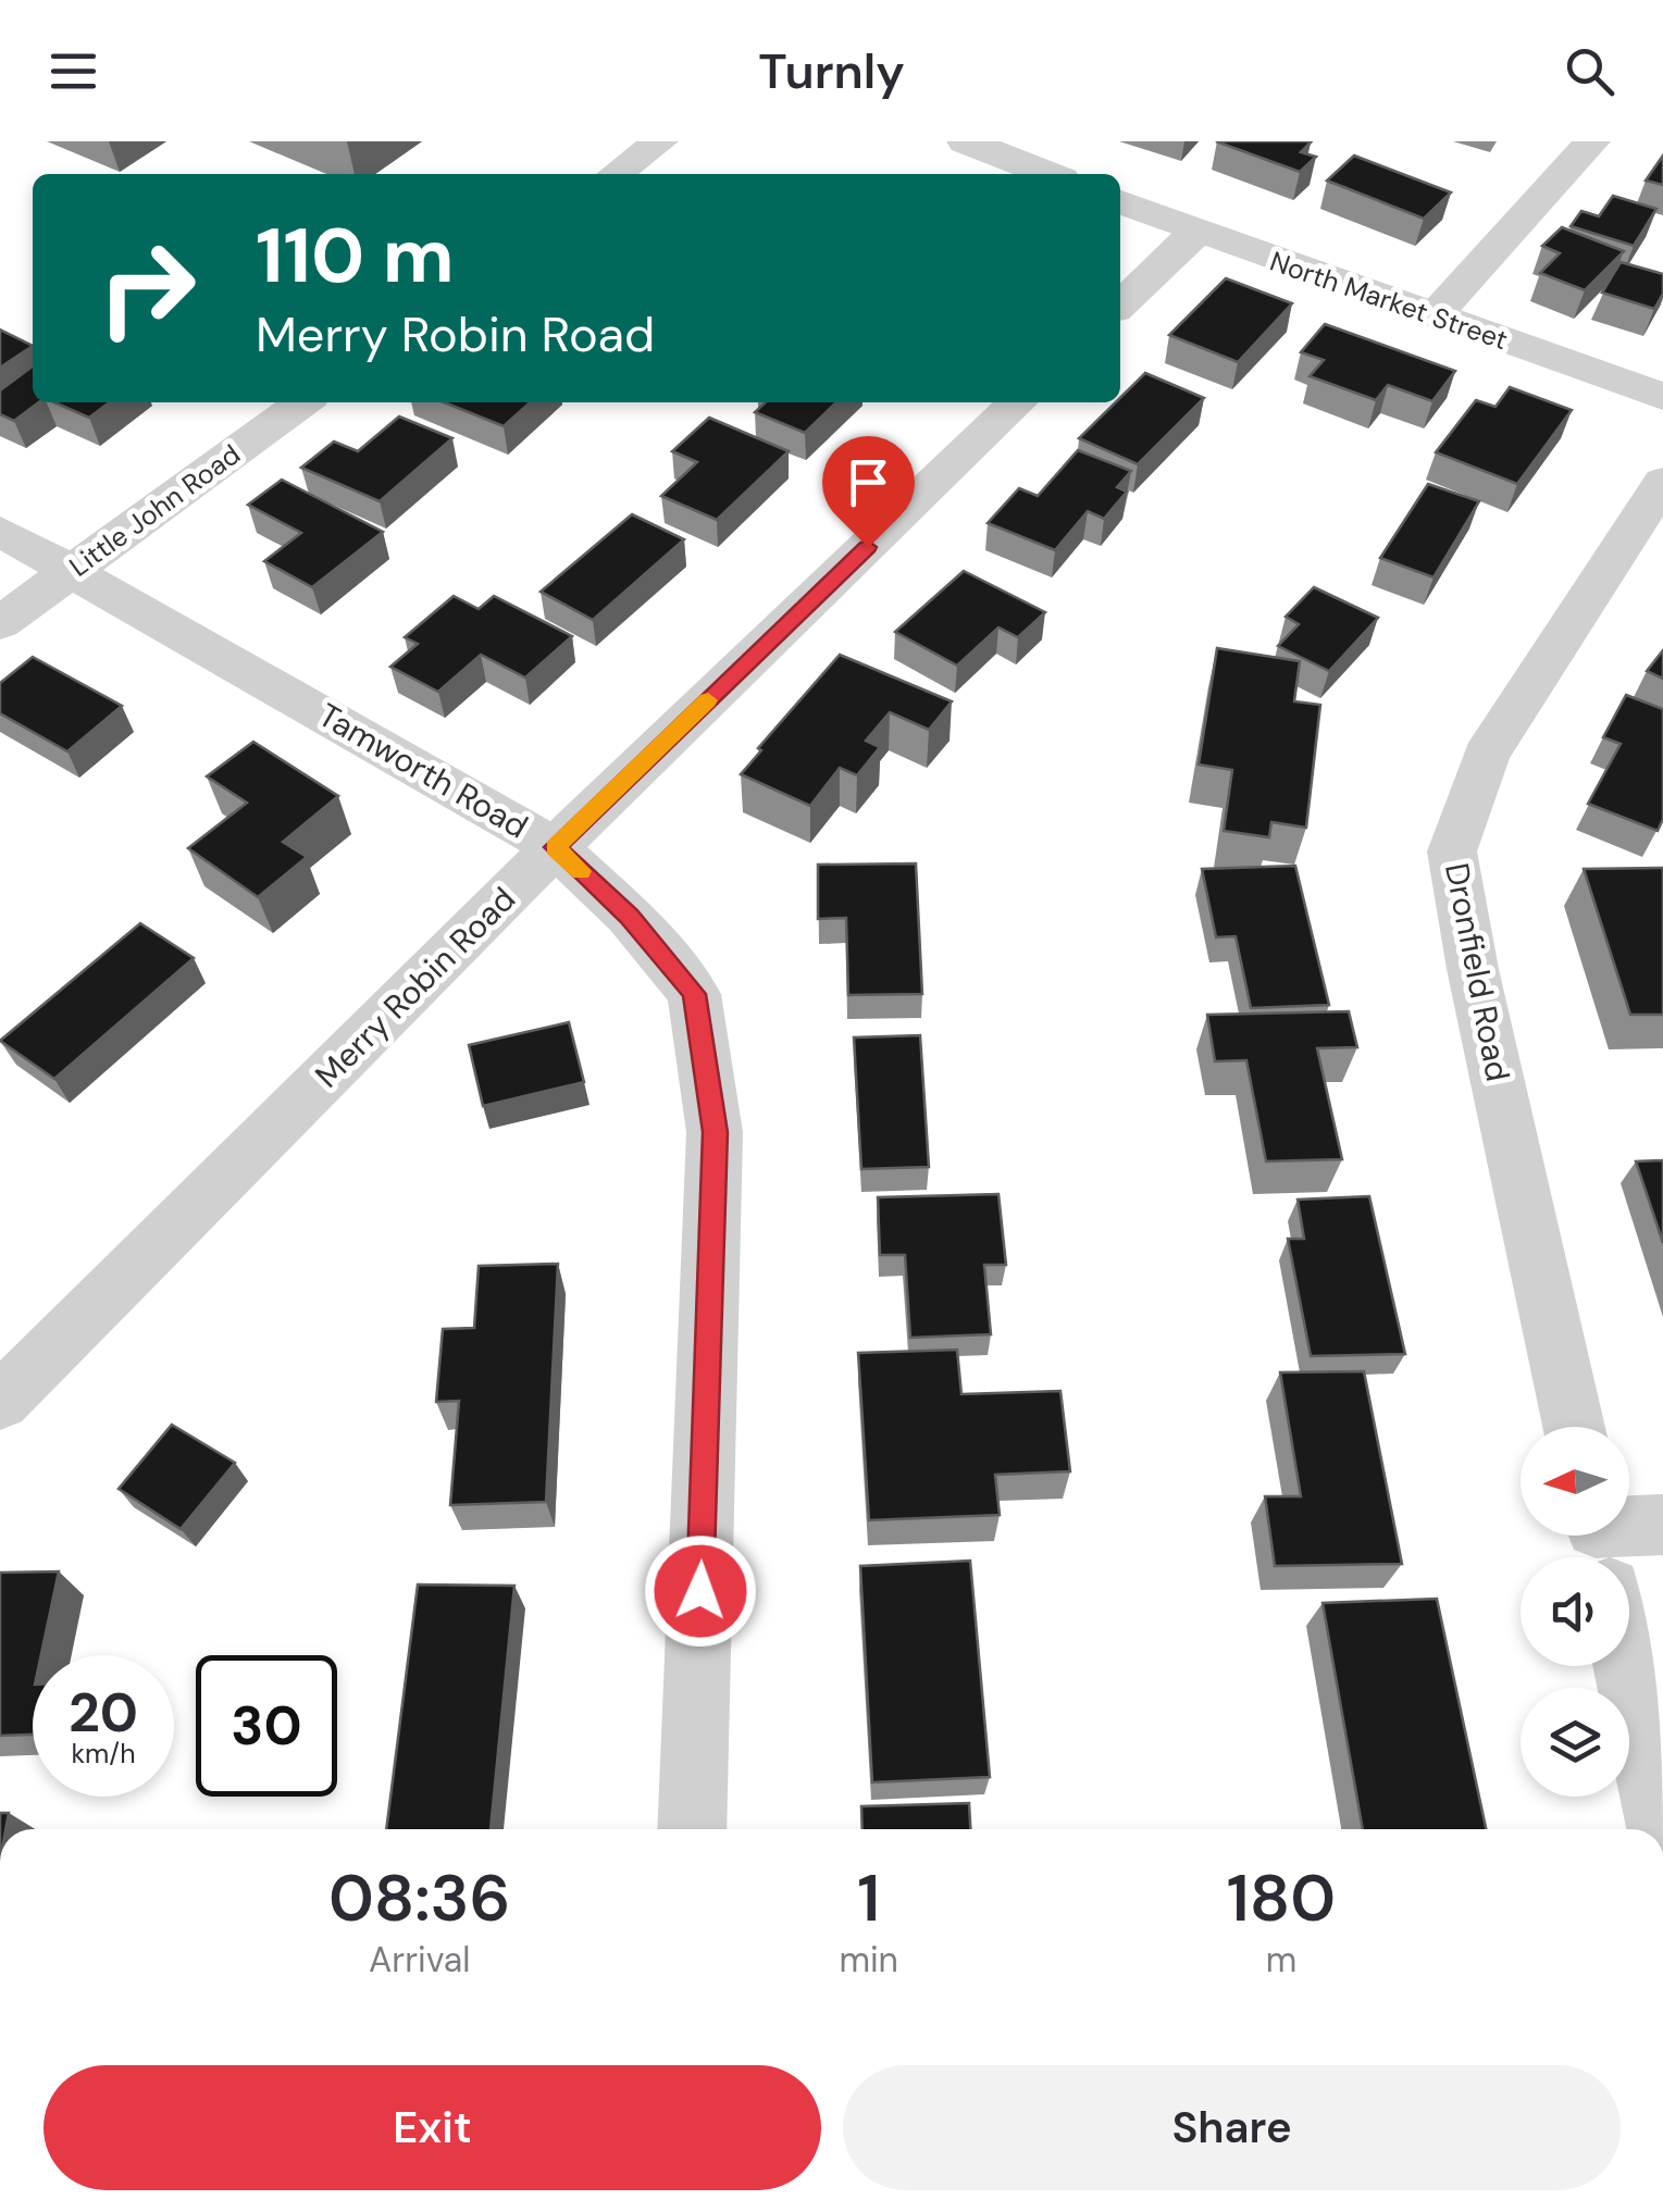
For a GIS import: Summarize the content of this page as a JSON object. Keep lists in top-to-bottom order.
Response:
{
  "streets": {
    "street": [
      "North Market Street",
      "Little John Road",
      "Tamworth Road",
      "Dronfield Road",
      "Merry Robin Road"
    ]
  },
  "crossings": [
    ["Little John Road", "Tamworth Road"],
    ["Tamworth Road", "Merry Robin Road"]
  ],
  "north": "left",
  "page": {
    "header": "Turnly",
    "turn": ["110 m", "Merry Robin Road"],
    "speed": "20 km/h",
    "limit": "30",
    "eta": [
      "08:36",
      "Arrival",
      "1",
      "min",
      "180",
      "m"
    ],
    "buttons": ["Exit", "Share"]
  }
}
